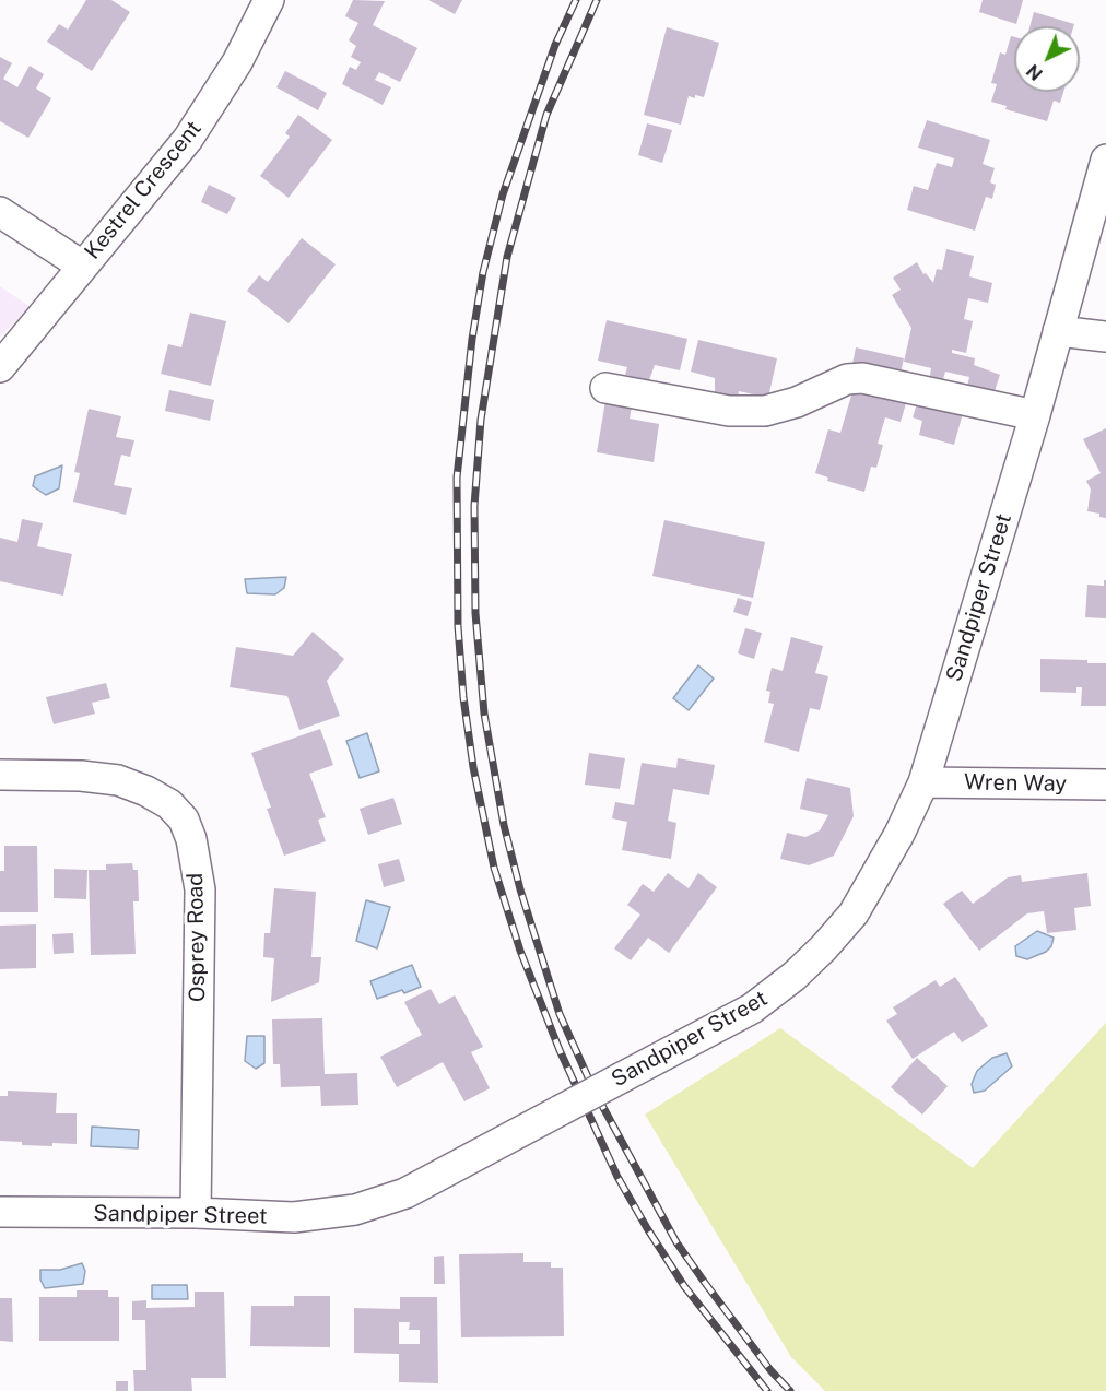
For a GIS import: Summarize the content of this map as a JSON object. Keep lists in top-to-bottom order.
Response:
{
  "streets": {
    "street": [
      "Kestrel Crescent",
      "Sandpiper Street",
      "Wren Way",
      "Osprey Road"
    ]
  },
  "crossings": [
    ["Sandpiper Street", "Wren Way"],
    ["Sandpiper Street", "Osprey Road"]
  ],
  "north": "bottom left"
}
